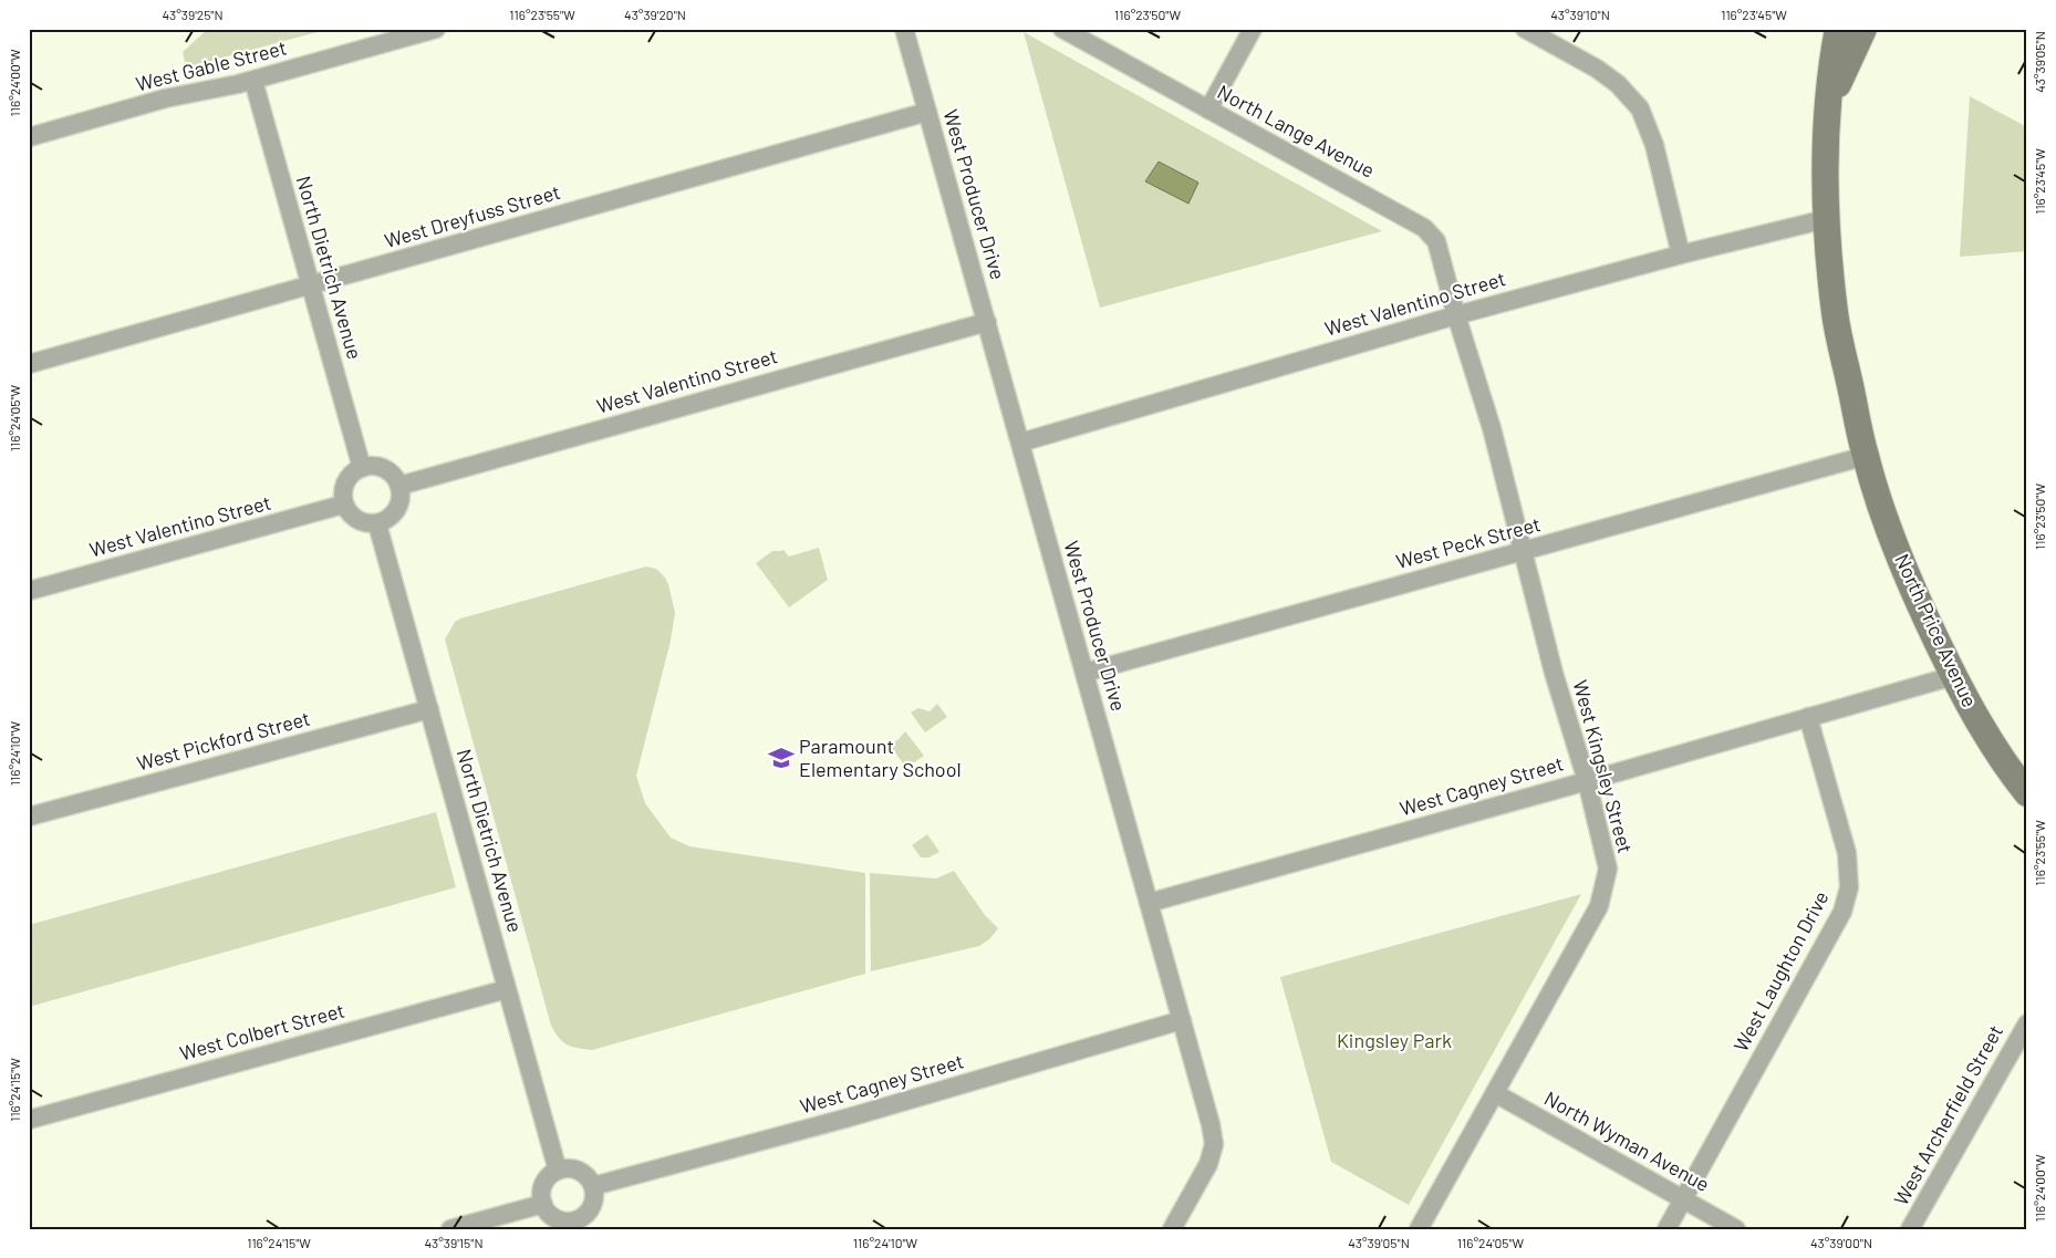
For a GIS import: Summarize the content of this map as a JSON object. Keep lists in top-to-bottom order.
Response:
{
  "streets": {
    "street": [
      "West Gable Street",
      "North Lange Avenue",
      "West Producer Drive",
      "West Dreyfuss Street",
      "North Dietrich Avenue",
      "West Valentino Street",
      "West Peck Street",
      "North Price Avenue",
      "West Pickford Street",
      "West Kingsley Street",
      "West Cagney Street",
      "West Laughton Drive",
      "West Colbert Street",
      "West Archerfield Street",
      "North Wyman Avenue"
    ]
  },
  "crossings": [
    ["West Gable Street", "North Dietrich Avenue"],
    ["North Lange Avenue", "West Valentino Street"],
    ["North Lange Avenue", "West Kingsley Street"],
    ["West Producer Drive", "West Dreyfuss Street"],
    ["West Producer Drive", "West Valentino Street"],
    ["West Producer Drive", "West Peck Street"],
    ["West Producer Drive", "West Cagney Street"],
    ["West Dreyfuss Street", "North Dietrich Avenue"],
    ["North Dietrich Avenue", "West Valentino Street"],
    ["North Dietrich Avenue", "West Pickford Street"],
    ["North Dietrich Avenue", "West Cagney Street"],
    ["North Dietrich Avenue", "West Colbert Street"],
    ["West Valentino Street", "North Price Avenue"],
    ["West Valentino Street", "West Kingsley Street"],
    ["West Peck Street", "North Price Avenue"],
    ["West Peck Street", "West Kingsley Street"],
    ["North Price Avenue", "West Cagney Street"],
    ["West Kingsley Street", "West Cagney Street"],
    ["West Kingsley Street", "North Wyman Avenue"],
    ["West Cagney Street", "West Laughton Drive"],
    ["West Laughton Drive", "North Wyman Avenue"]
  ],
  "parks": ["Kingsley Park"],
  "places": {
    "school or university": ["Paramount Elementary School"]
  },
  "coordinates": [
    "43°39'25\"N",
    "116°23'55\"W",
    "43°39'20\"N",
    "116°23'50\"W",
    "43°39'10\"N",
    "116°23'45\"W",
    "43°39'05\"N",
    "116°24'00\"W",
    "116°24'05\"W",
    "116°24'10\"W",
    "116°24'15\"W",
    "43°39'15\"N",
    "43°39'00\"N"
  ]
}
